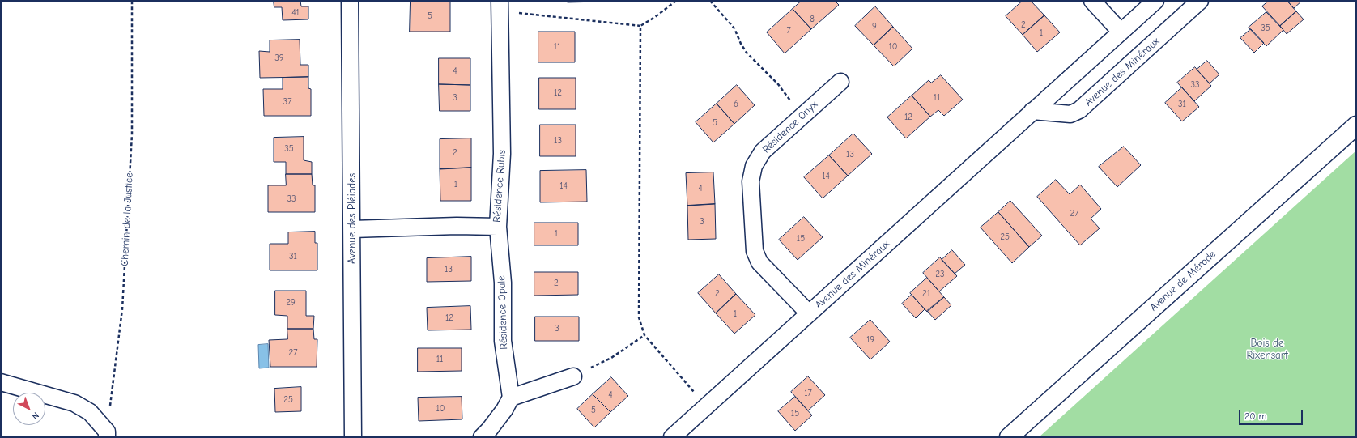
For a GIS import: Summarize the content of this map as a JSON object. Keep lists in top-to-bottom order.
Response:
{
  "streets": {
    "street": [
      "Avenue des Minéraux",
      "Résidence Onyx",
      "Résidence Rubis",
      "Avenue des Pléiades",
      "Avenue de Mérode",
      "Résidence Opale"
    ],
    "path": ["Chemin de la Justice"]
  },
  "crossings": [
    ["Avenue des Minéraux", "Résidence Onyx"],
    ["Résidence Rubis", "Avenue des Pléiades"],
    ["Résidence Rubis", "Résidence Opale"]
  ],
  "parks": ["Bois de Rixensart"],
  "house_numbers": [
    "41",
    "5",
    "8",
    "2",
    "9",
    "35",
    "7",
    "1",
    "11",
    "10",
    "39",
    "4",
    "33",
    "12",
    "3",
    "11",
    "37",
    "6",
    "31",
    "12",
    "5",
    "13",
    "35",
    "2",
    "13",
    "14",
    "1",
    "14",
    "4",
    "33",
    "27",
    "3",
    "1",
    "25",
    "15",
    "31",
    "13",
    "23",
    "2",
    "2",
    "21",
    "29",
    "1",
    "12",
    "3",
    "19",
    "27",
    "11",
    "17",
    "4",
    "25",
    "10",
    "5",
    "15"
  ],
  "scale_bar": "20 m",
  "north": "bottom right"
}
